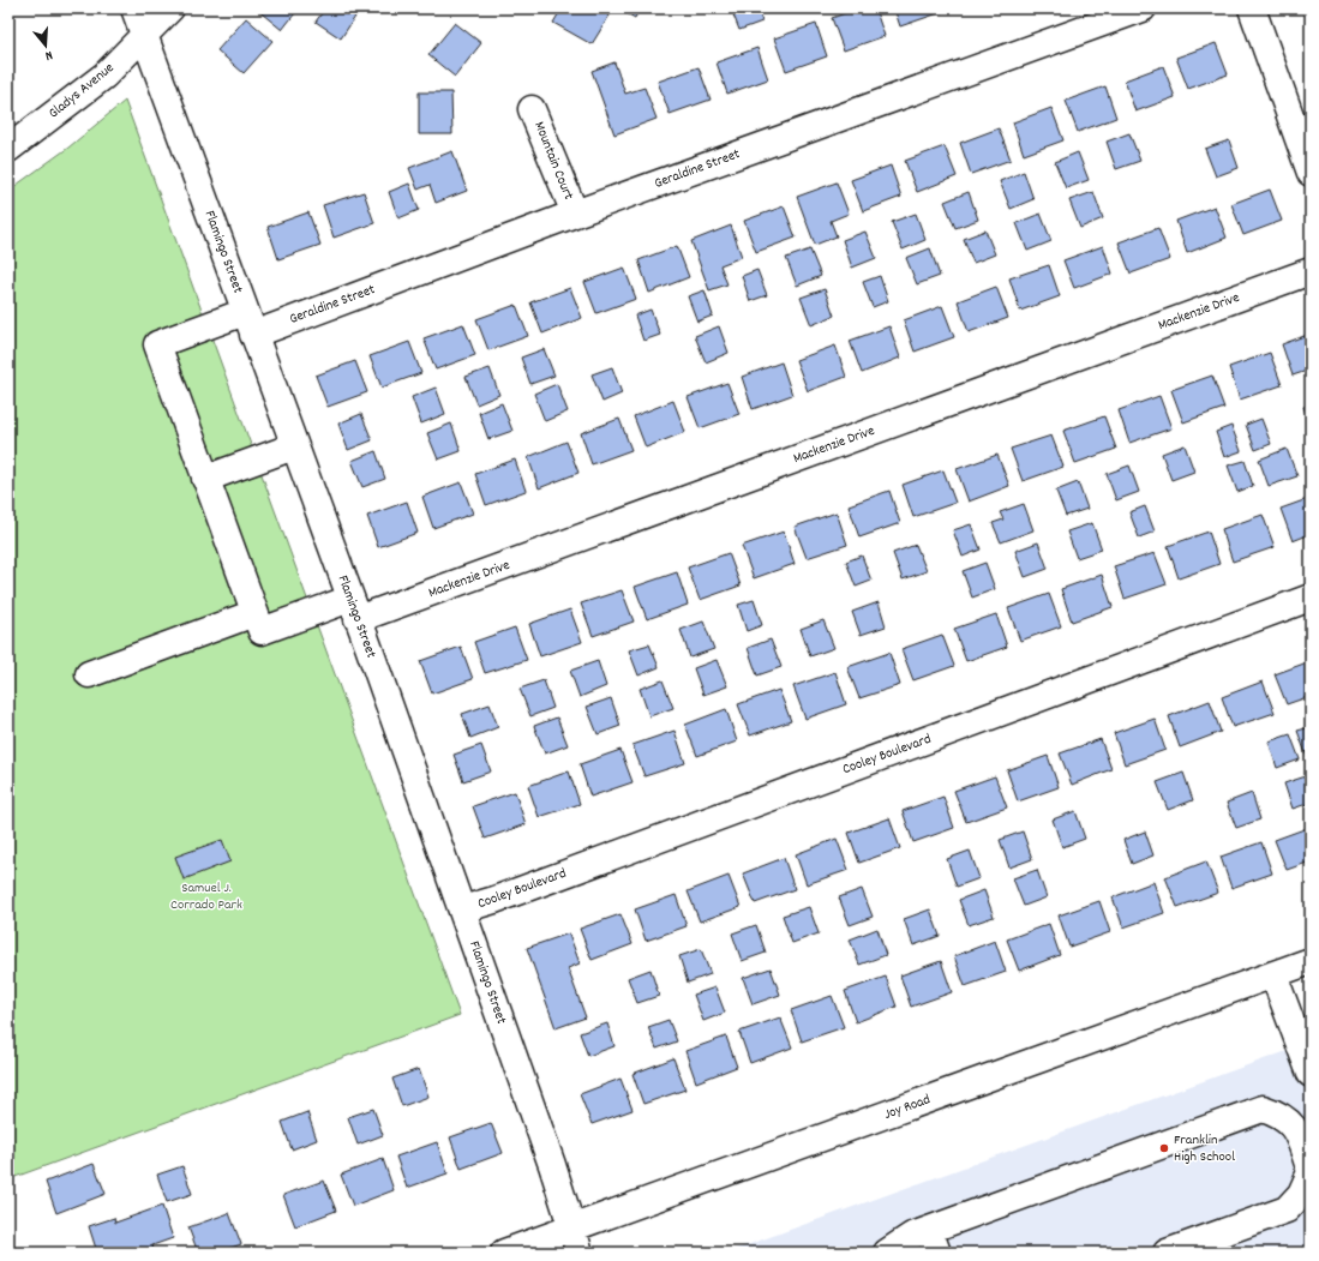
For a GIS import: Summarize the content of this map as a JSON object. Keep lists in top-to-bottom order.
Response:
{
  "streets": {
    "street": [
      "Gladys Avenue",
      "Mountain Court",
      "Geraldine Street",
      "Flamingo Street",
      "Mackenzie Drive",
      "Cooley Boulevard",
      "Joy Road"
    ]
  },
  "crossings": [
    ["Gladys Avenue", "Flamingo Street"],
    ["Mountain Court", "Geraldine Street"],
    ["Geraldine Street", "Flamingo Street"],
    ["Flamingo Street", "Mackenzie Drive"],
    ["Flamingo Street", "Cooley Boulevard"],
    ["Flamingo Street", "Joy Road"]
  ],
  "parks": ["Samuel J. Corrado Park"],
  "places": ["Franklin High School"],
  "north": "bottom"
}
